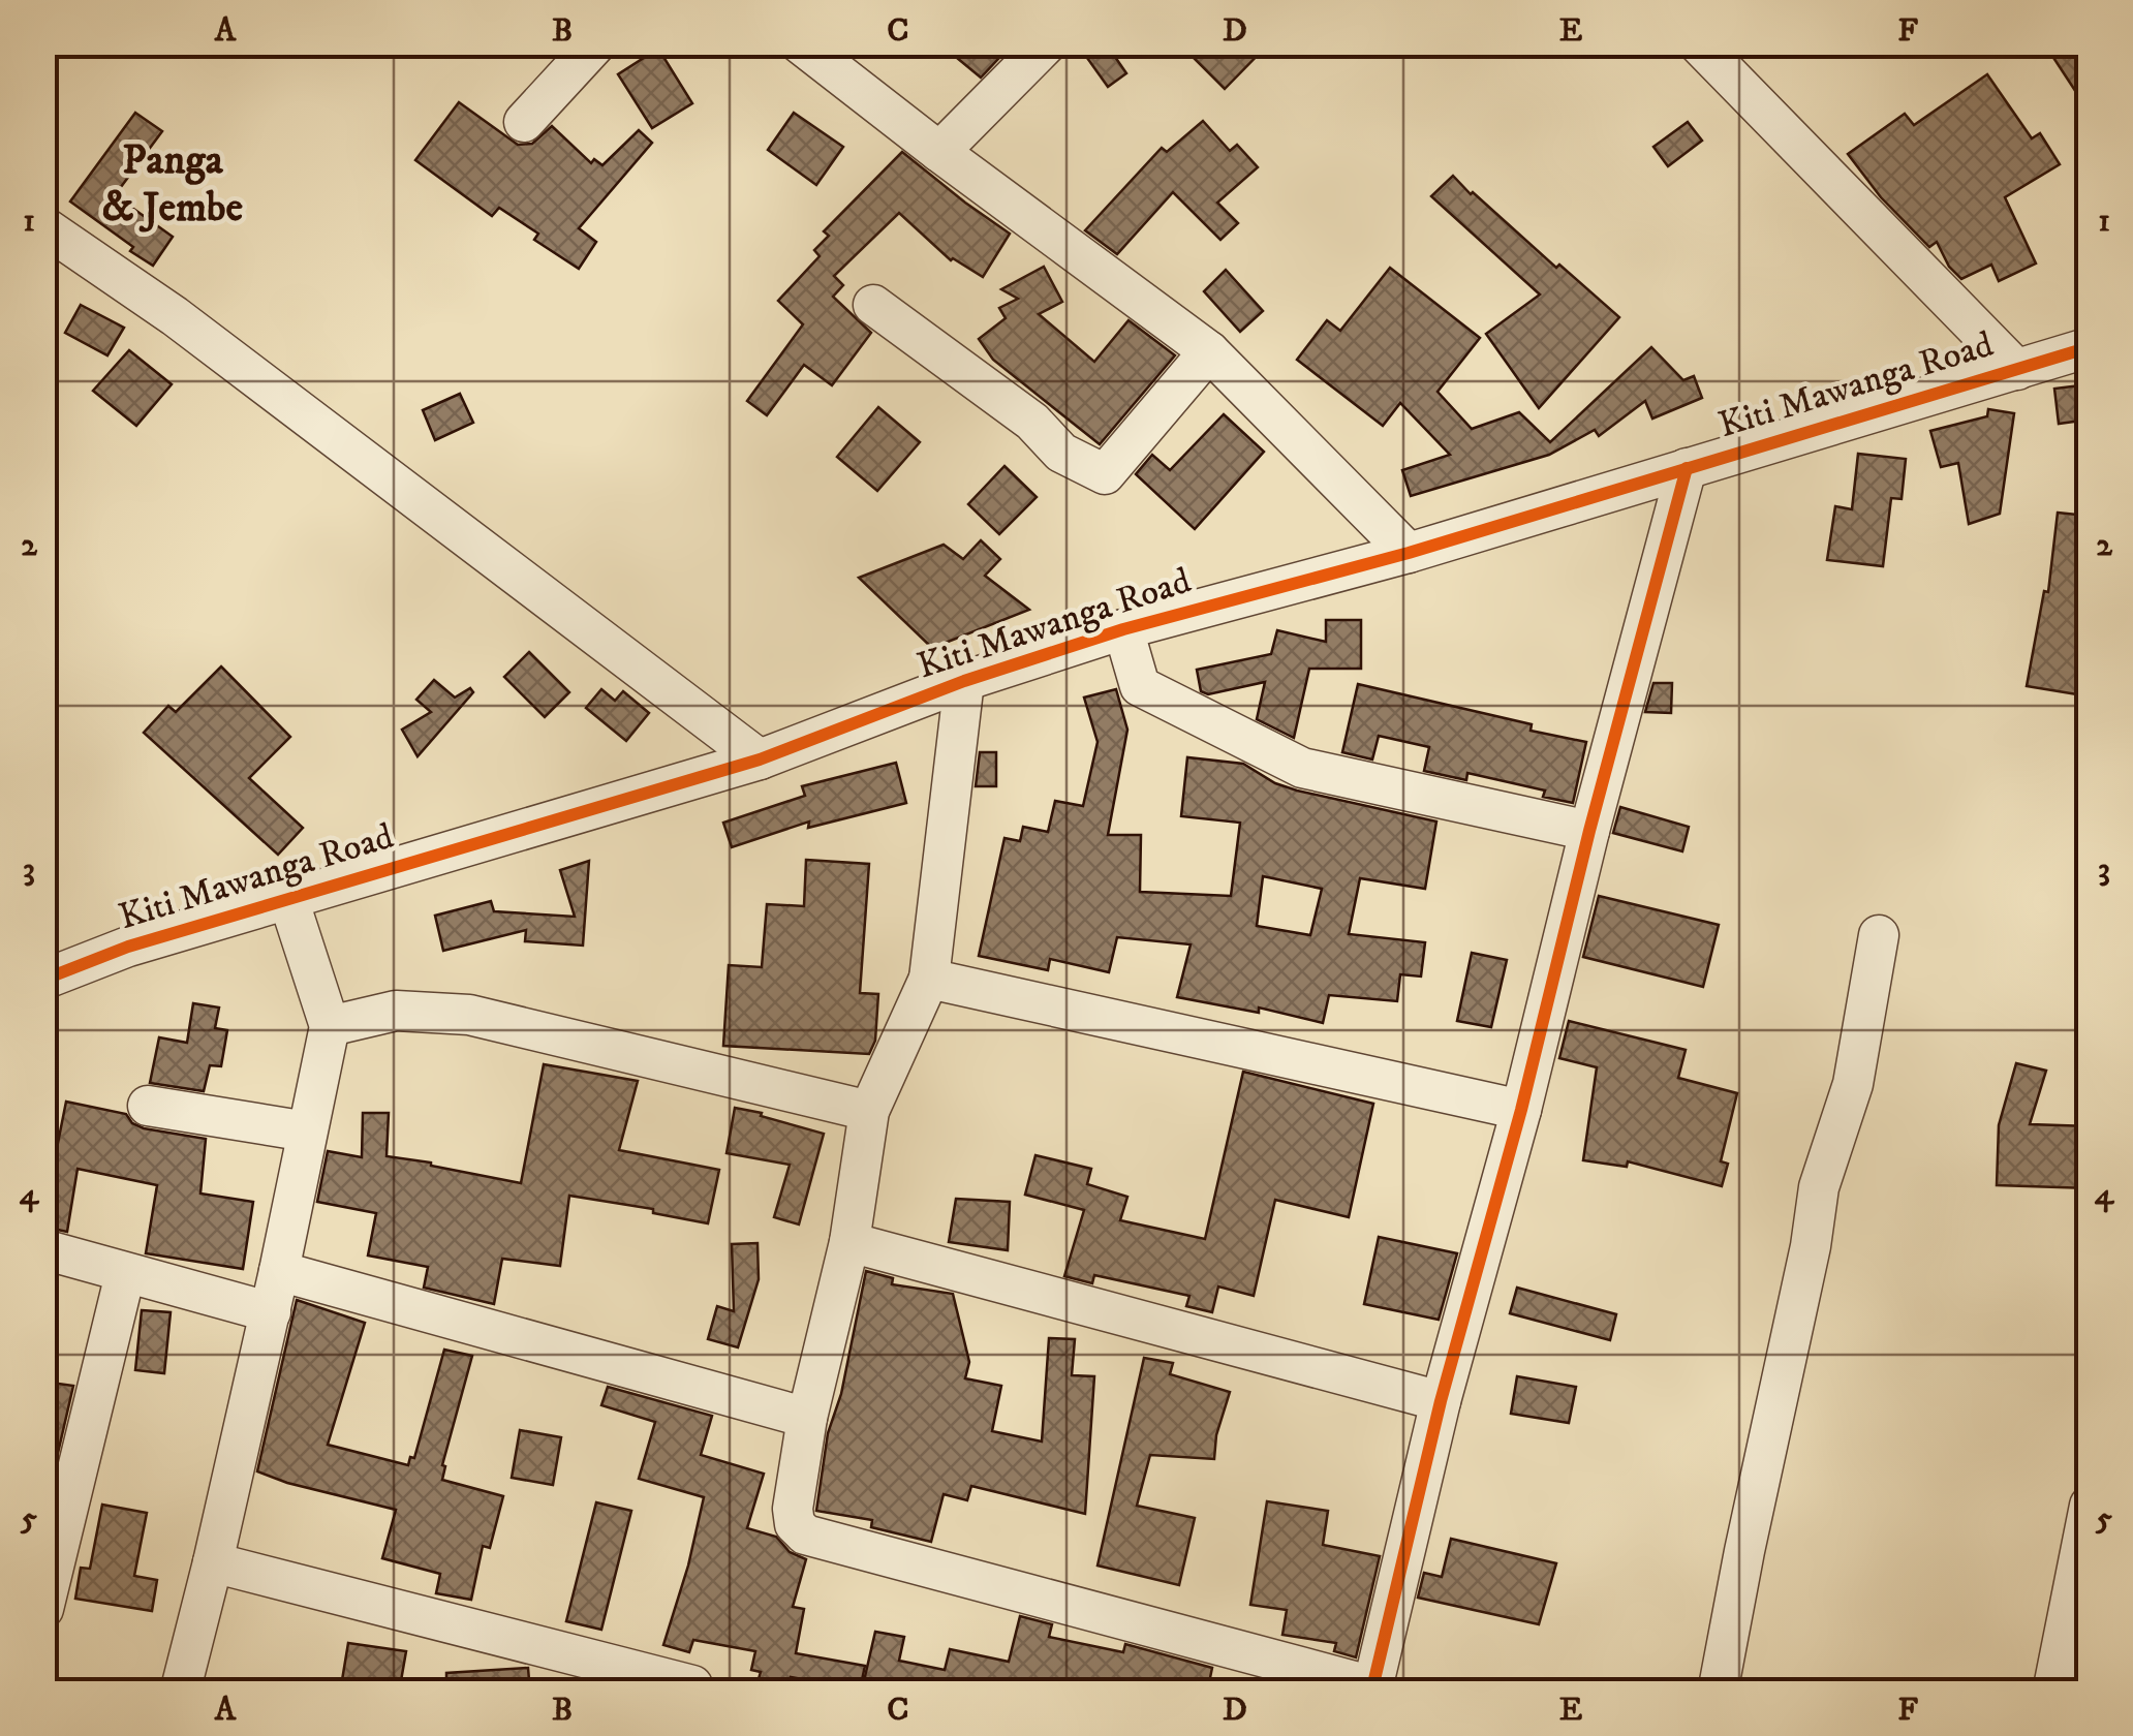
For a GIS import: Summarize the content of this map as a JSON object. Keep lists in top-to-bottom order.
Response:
{
  "streets": {
    "street": ["Kiti Mawanga Road"]
  },
  "districts": ["Panga & Jembe"],
  "grid": {
    "columns": [
      "A",
      "B",
      "C",
      "D",
      "E",
      "F"
    ],
    "rows": [
      "1",
      "2",
      "3",
      "4",
      "5"
    ]
  }
}
